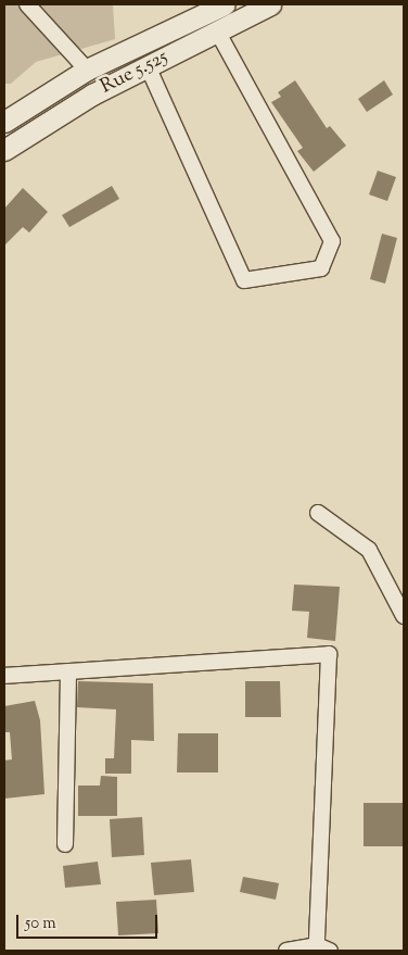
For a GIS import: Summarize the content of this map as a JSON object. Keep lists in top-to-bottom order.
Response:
{
  "streets": {
    "street": ["Rue 5.525"]
  },
  "scale_bar": "50 m"
}
